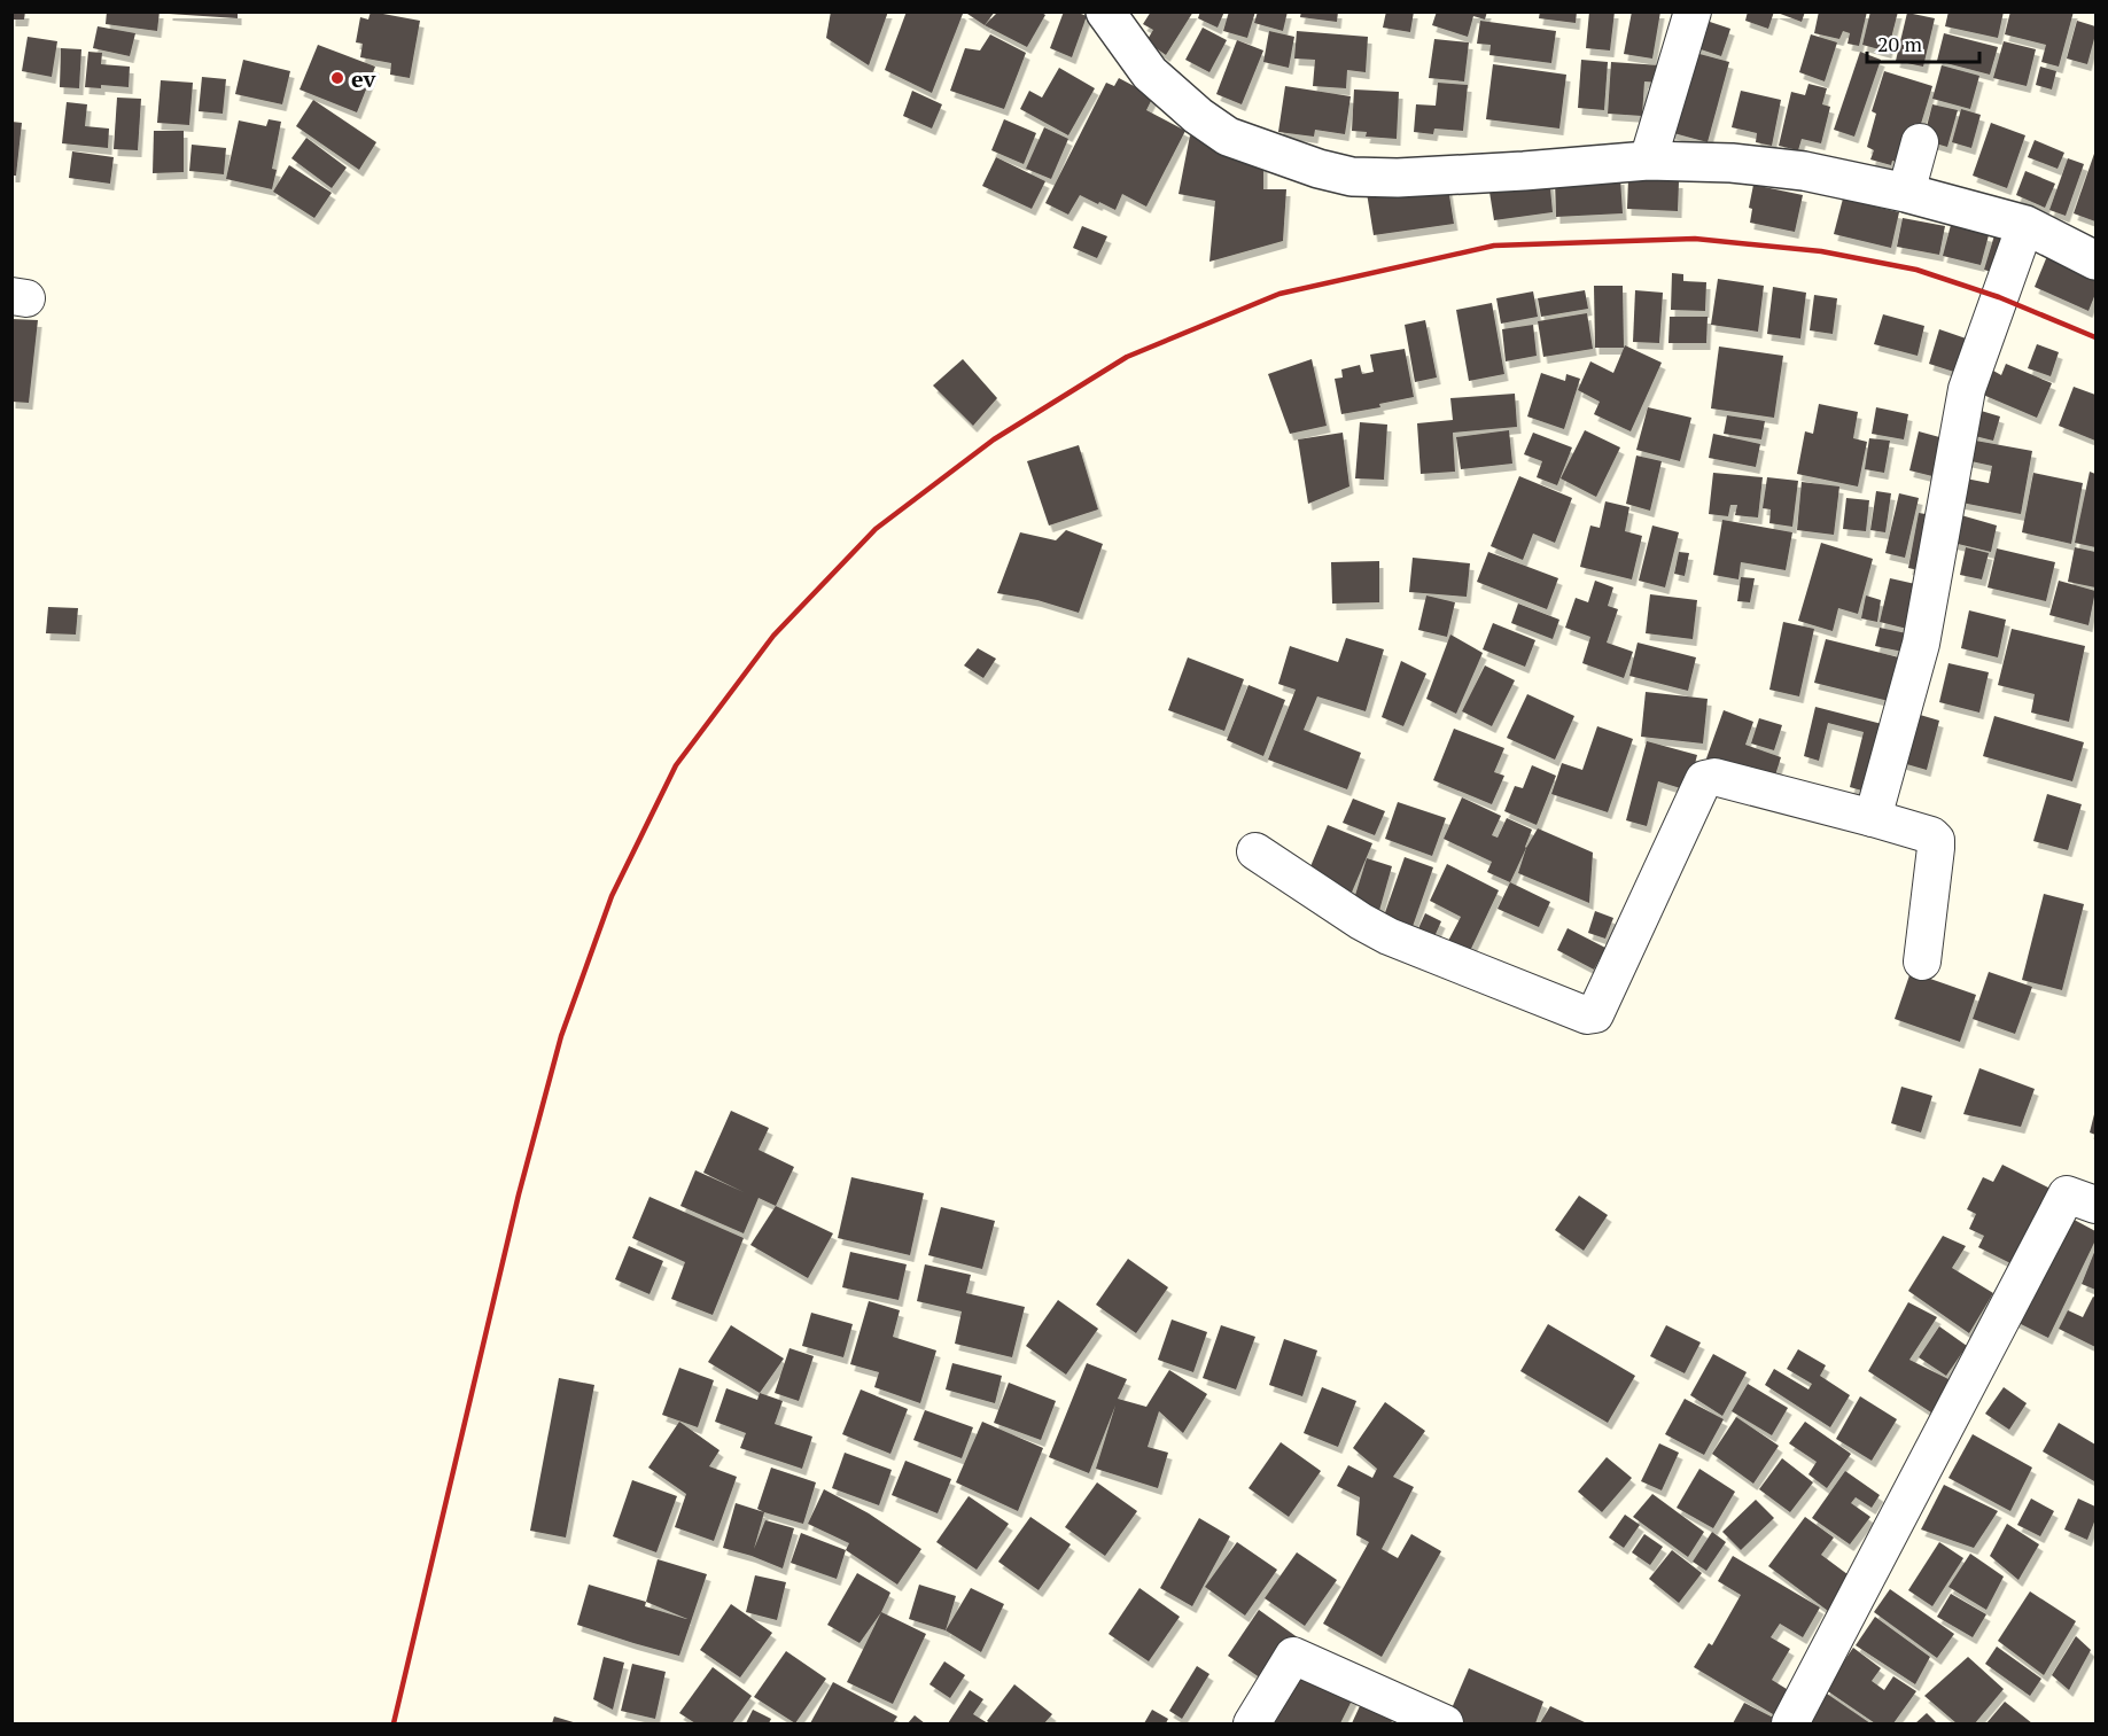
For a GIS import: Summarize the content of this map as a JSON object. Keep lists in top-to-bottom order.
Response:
{
  "places": ["ev"],
  "scale_bar": "20 m"
}
